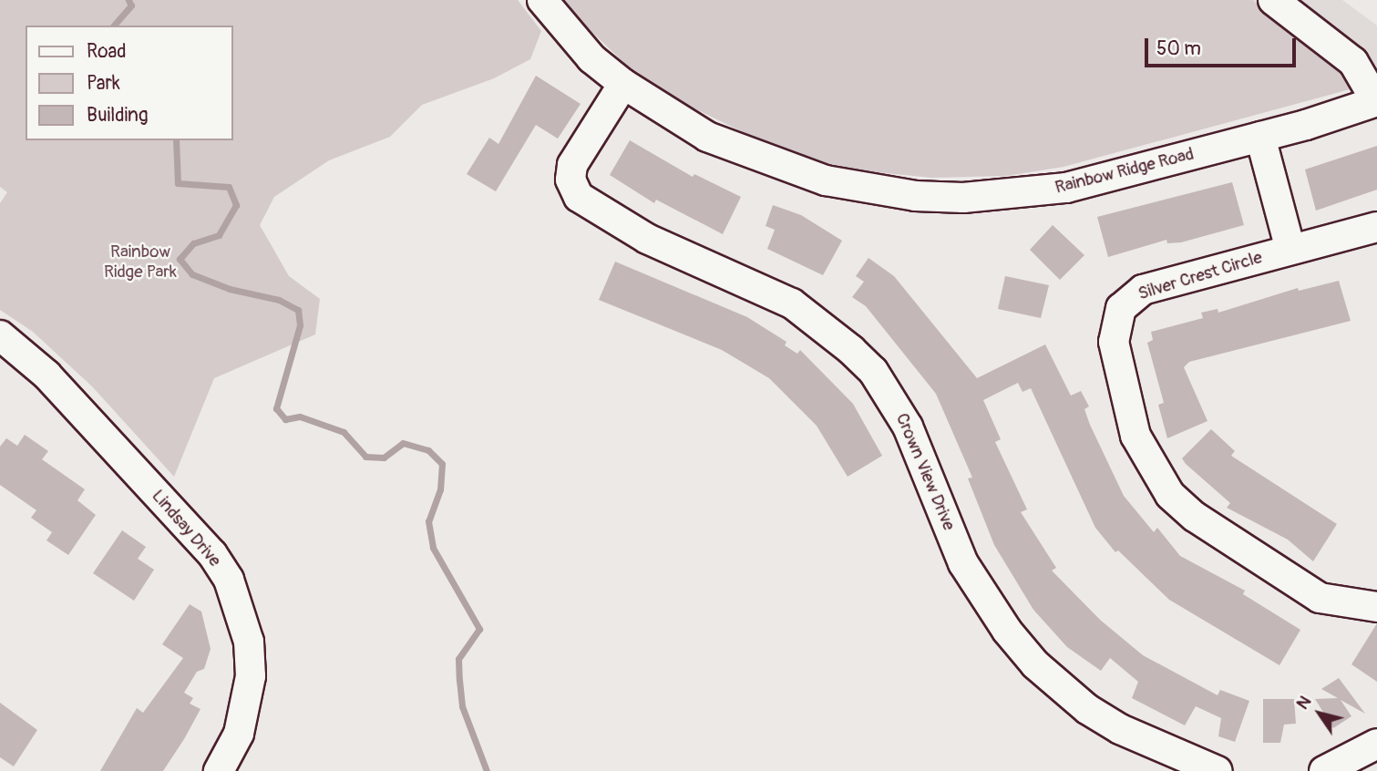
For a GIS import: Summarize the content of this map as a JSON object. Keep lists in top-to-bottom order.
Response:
{
  "streets": {
    "street": [
      "Rainbow Ridge Road",
      "Silver Crest Circle",
      "Crown View Drive",
      "Lindsay Drive"
    ]
  },
  "crossings": [
    ["Rainbow Ridge Road", "Crown View Drive"]
  ],
  "parks": ["Rainbow Ridge Park"],
  "legend": ["Road", "Park", "Building"],
  "scale_bar": "50 m",
  "north": "top left"
}
